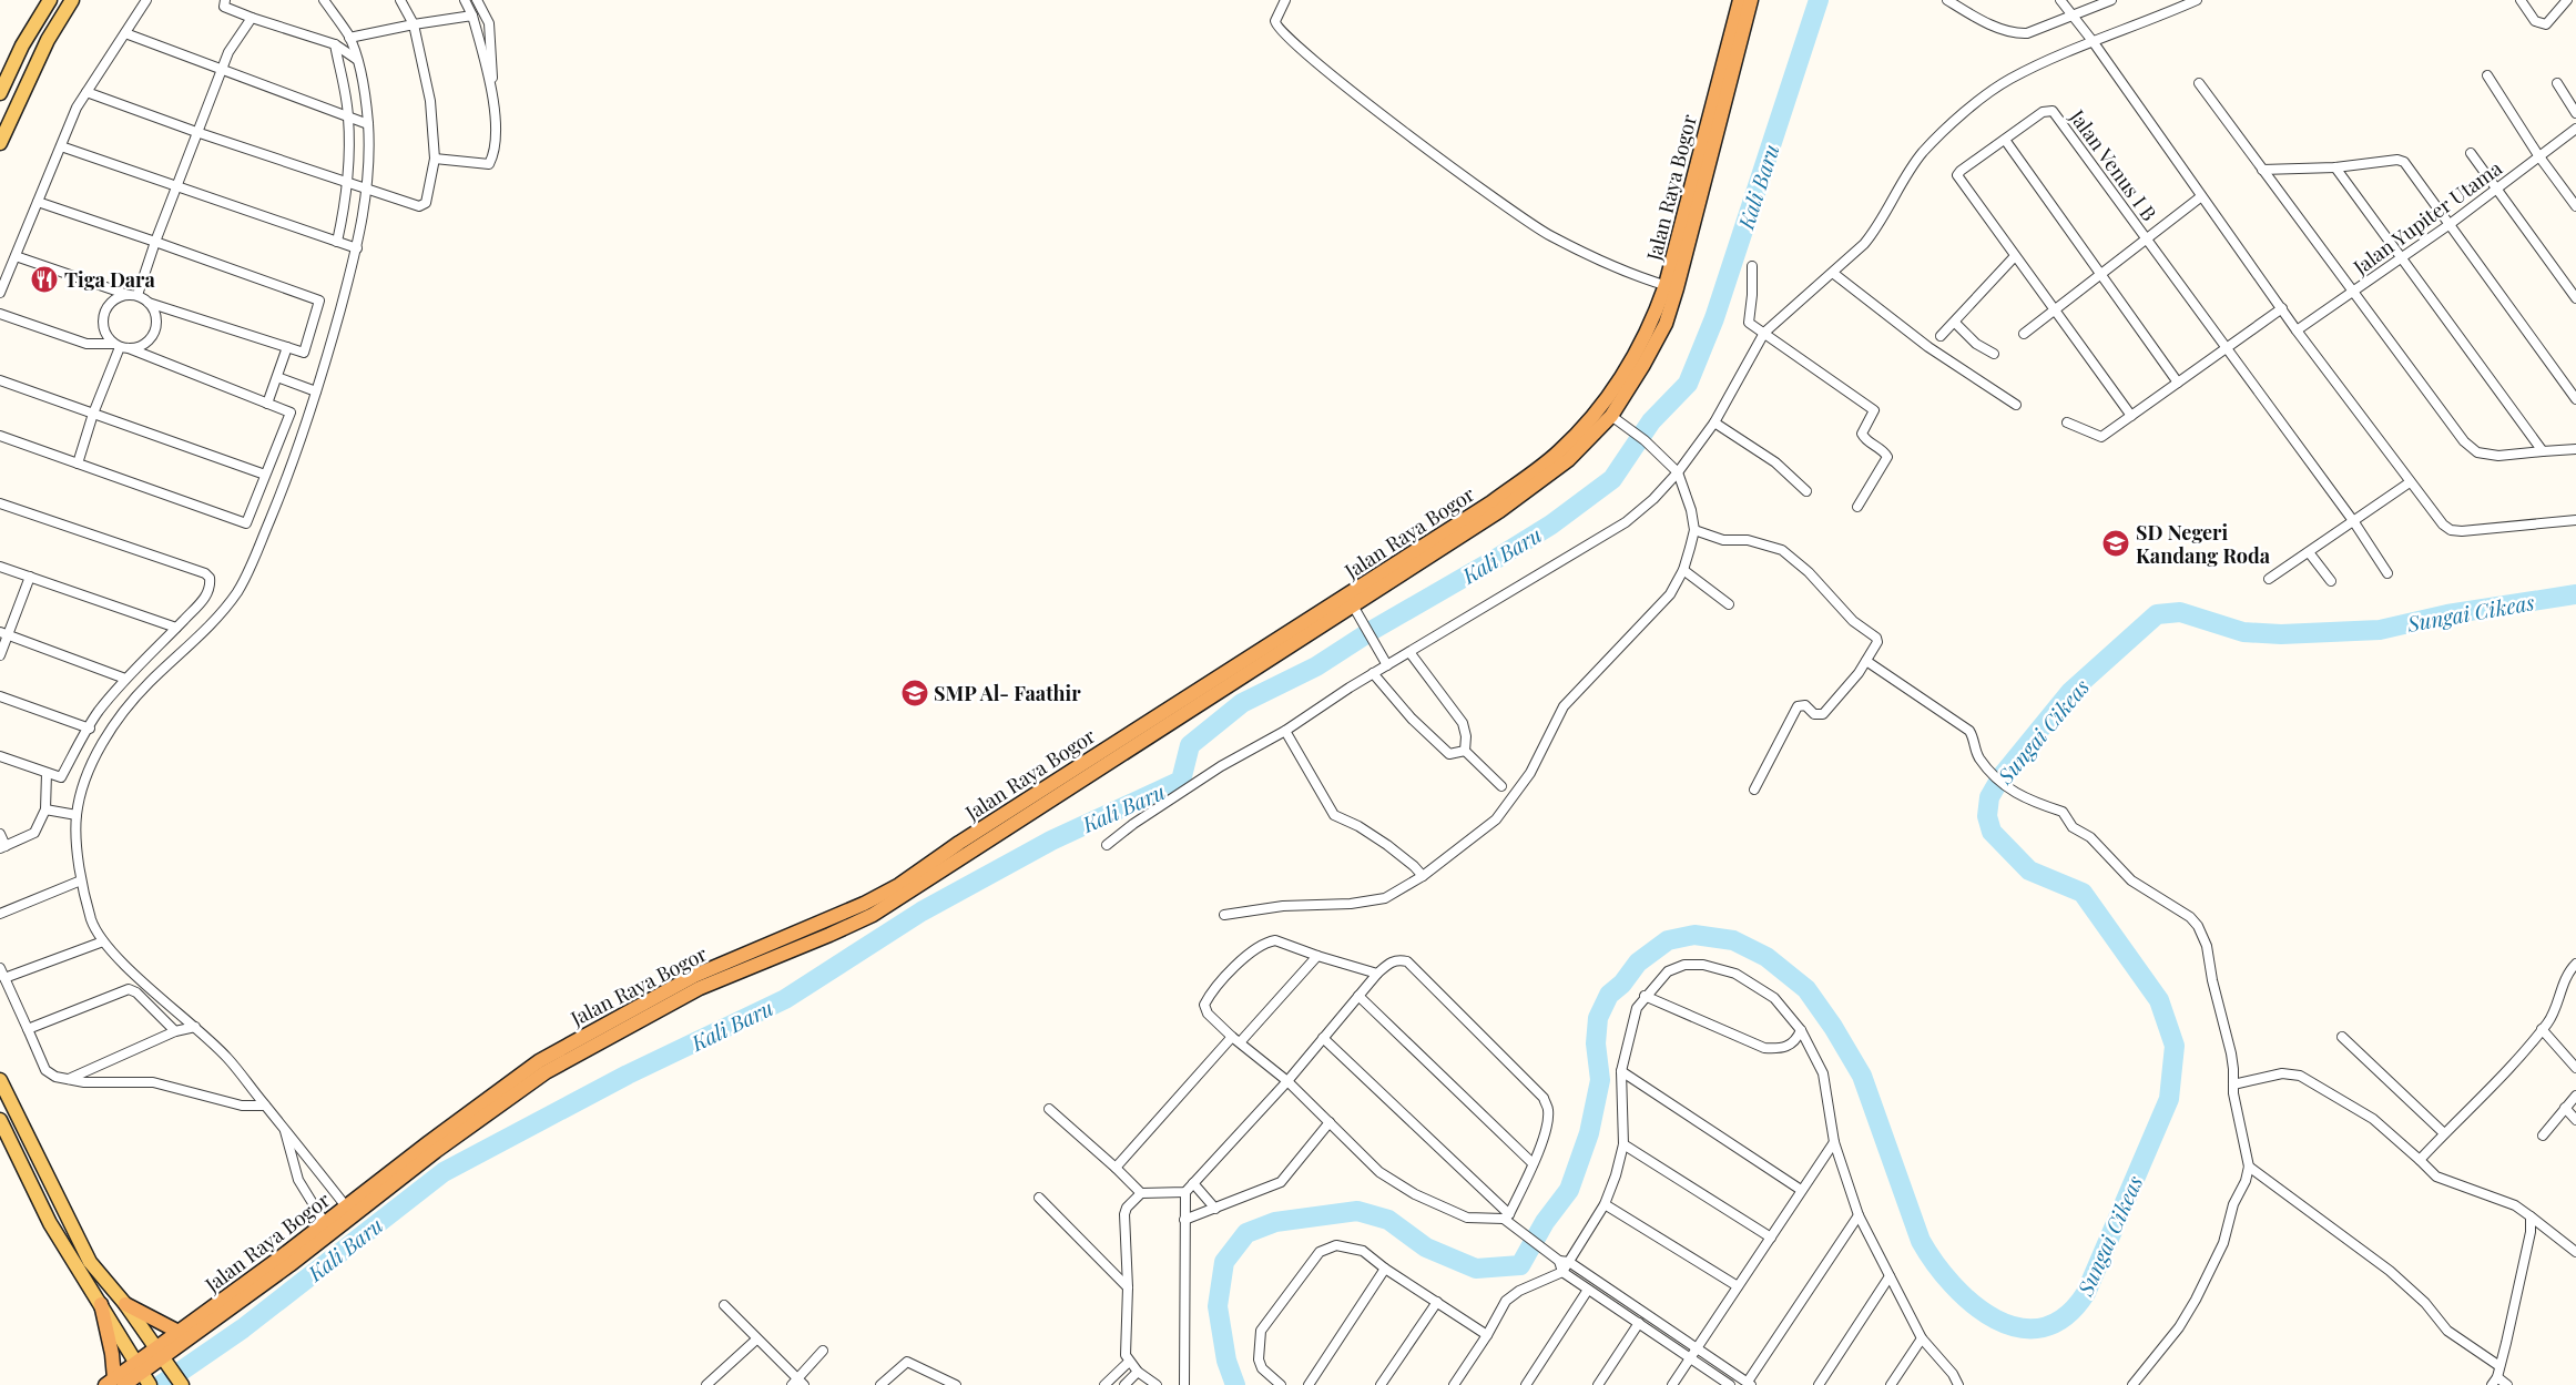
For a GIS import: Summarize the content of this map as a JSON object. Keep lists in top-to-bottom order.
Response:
{
  "streets": {
    "highway": ["Jalan Raya Bogor"],
    "street": ["Jalan Venus I B", "Jalan Yupiter Utama"]
  },
  "water": ["Kali Baru", "Sungai Cikeas"],
  "places": {
    "restaurant": ["Tiga Dara"],
    "school or university": ["SD Negeri Kandang Roda", "SMP Al- Faathir"]
  }
}
